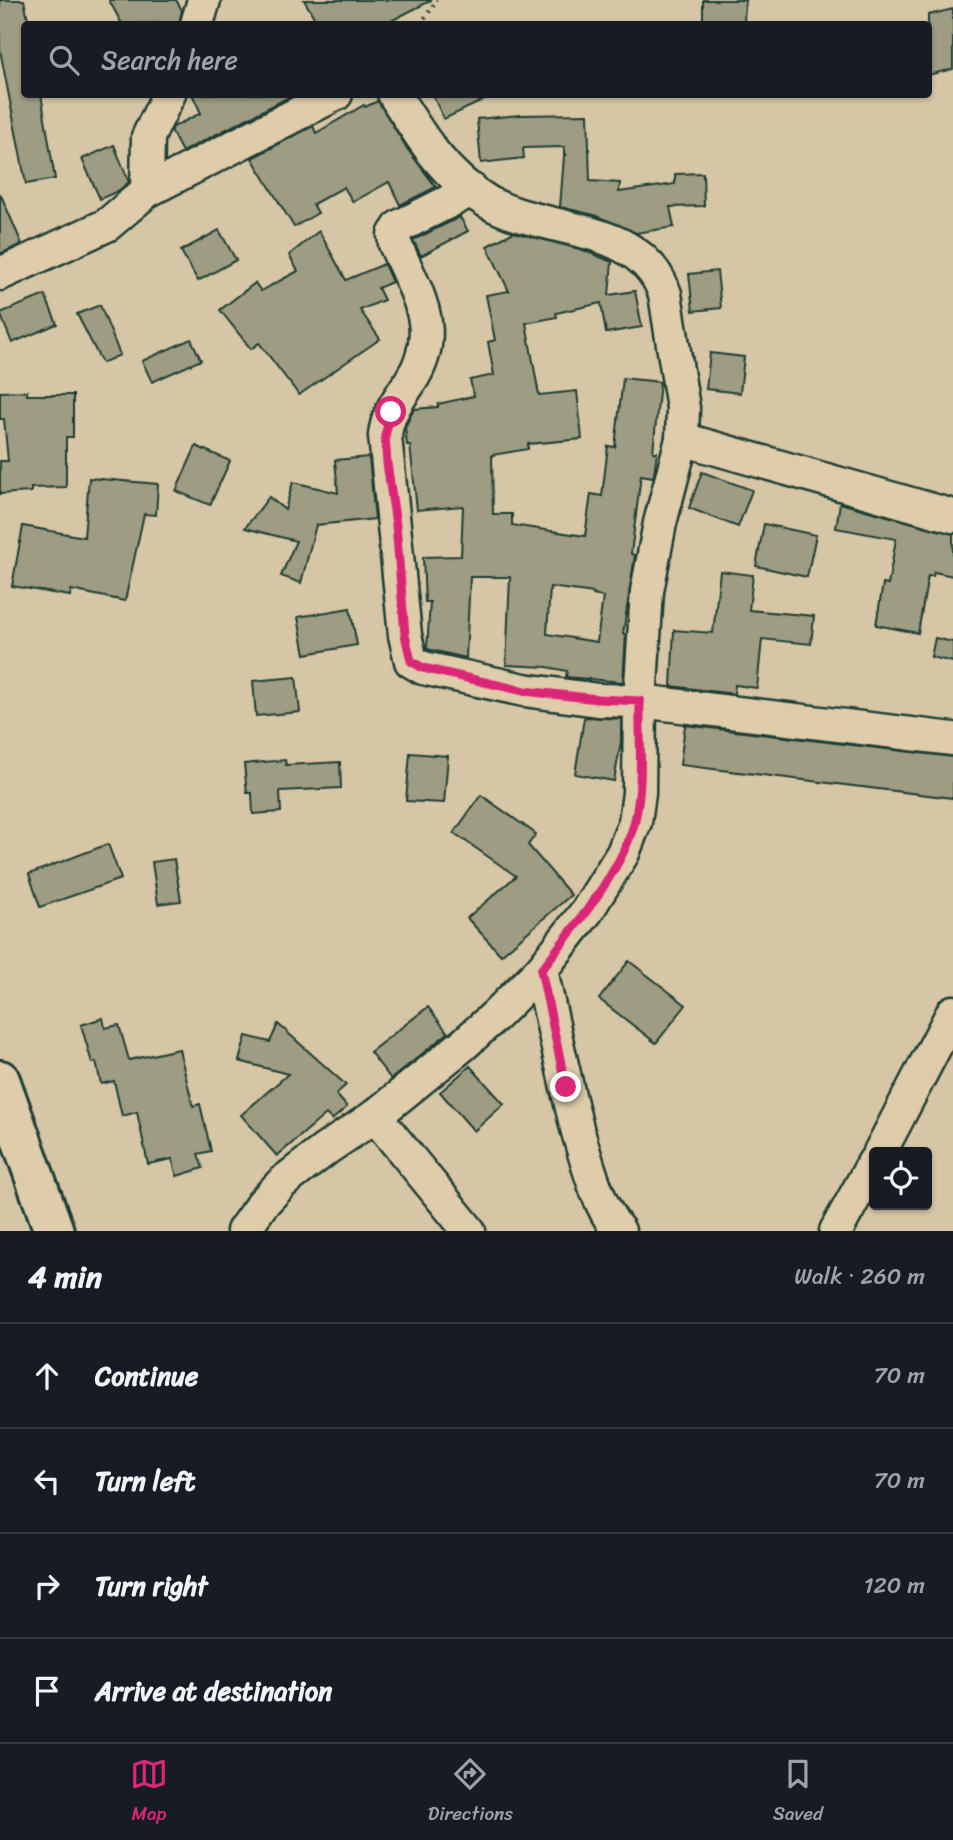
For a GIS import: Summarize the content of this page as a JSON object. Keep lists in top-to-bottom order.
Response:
{
  "page": {
    "search": "Search here",
    "heading": ["4 min", "Walk · 260 m"],
    "list": [
      ["Continue", "70 m"],
      ["Turn left", "70 m"],
      ["Turn right", "120 m"],
      "Arrive at destination"
    ],
    "nav": ["Map", "Directions", "Saved"]
  }
}
